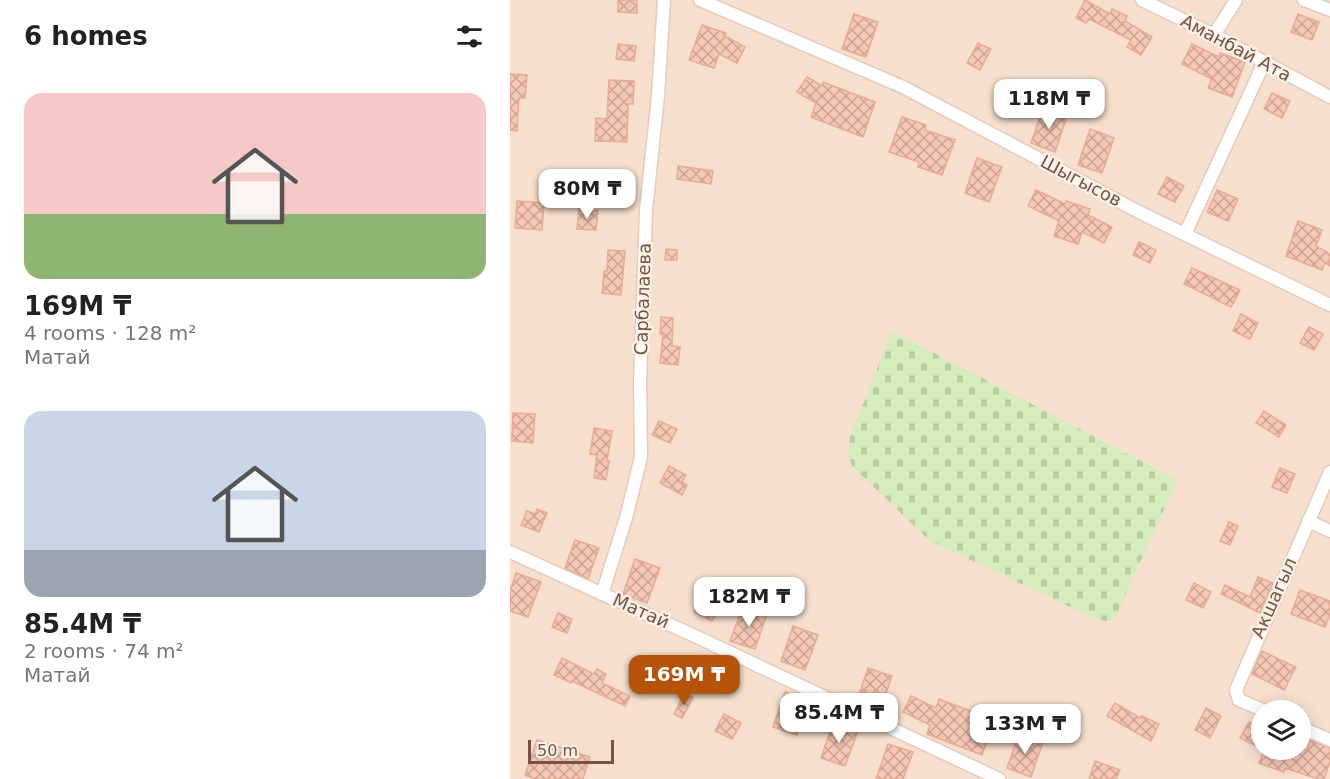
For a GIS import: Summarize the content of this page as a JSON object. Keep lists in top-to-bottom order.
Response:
{
  "streets": {
    "street": [
      "Аманбай Ата",
      "Шыгысов",
      "Сарбалаева",
      "Акшагыл",
      "Матай"
    ]
  },
  "crossings": [
    ["Сарбалаева", "Матай"]
  ],
  "scale_bar": "50 m",
  "page": {
    "heading": "6 homes",
    "list": [
      {
        "name": "169M ₸",
        "note": "4 rooms · 128 m² · Матай"
      },
      {
        "name": "85.4M ₸",
        "note": "2 rooms · 74 m² · Матай"
      }
    ],
    "price": [
      "118M ₸",
      "80M ₸",
      "182M ₸",
      "169M ₸",
      "85.4M ₸",
      "133M ₸"
    ],
    "scale": "50 m"
  }
}
